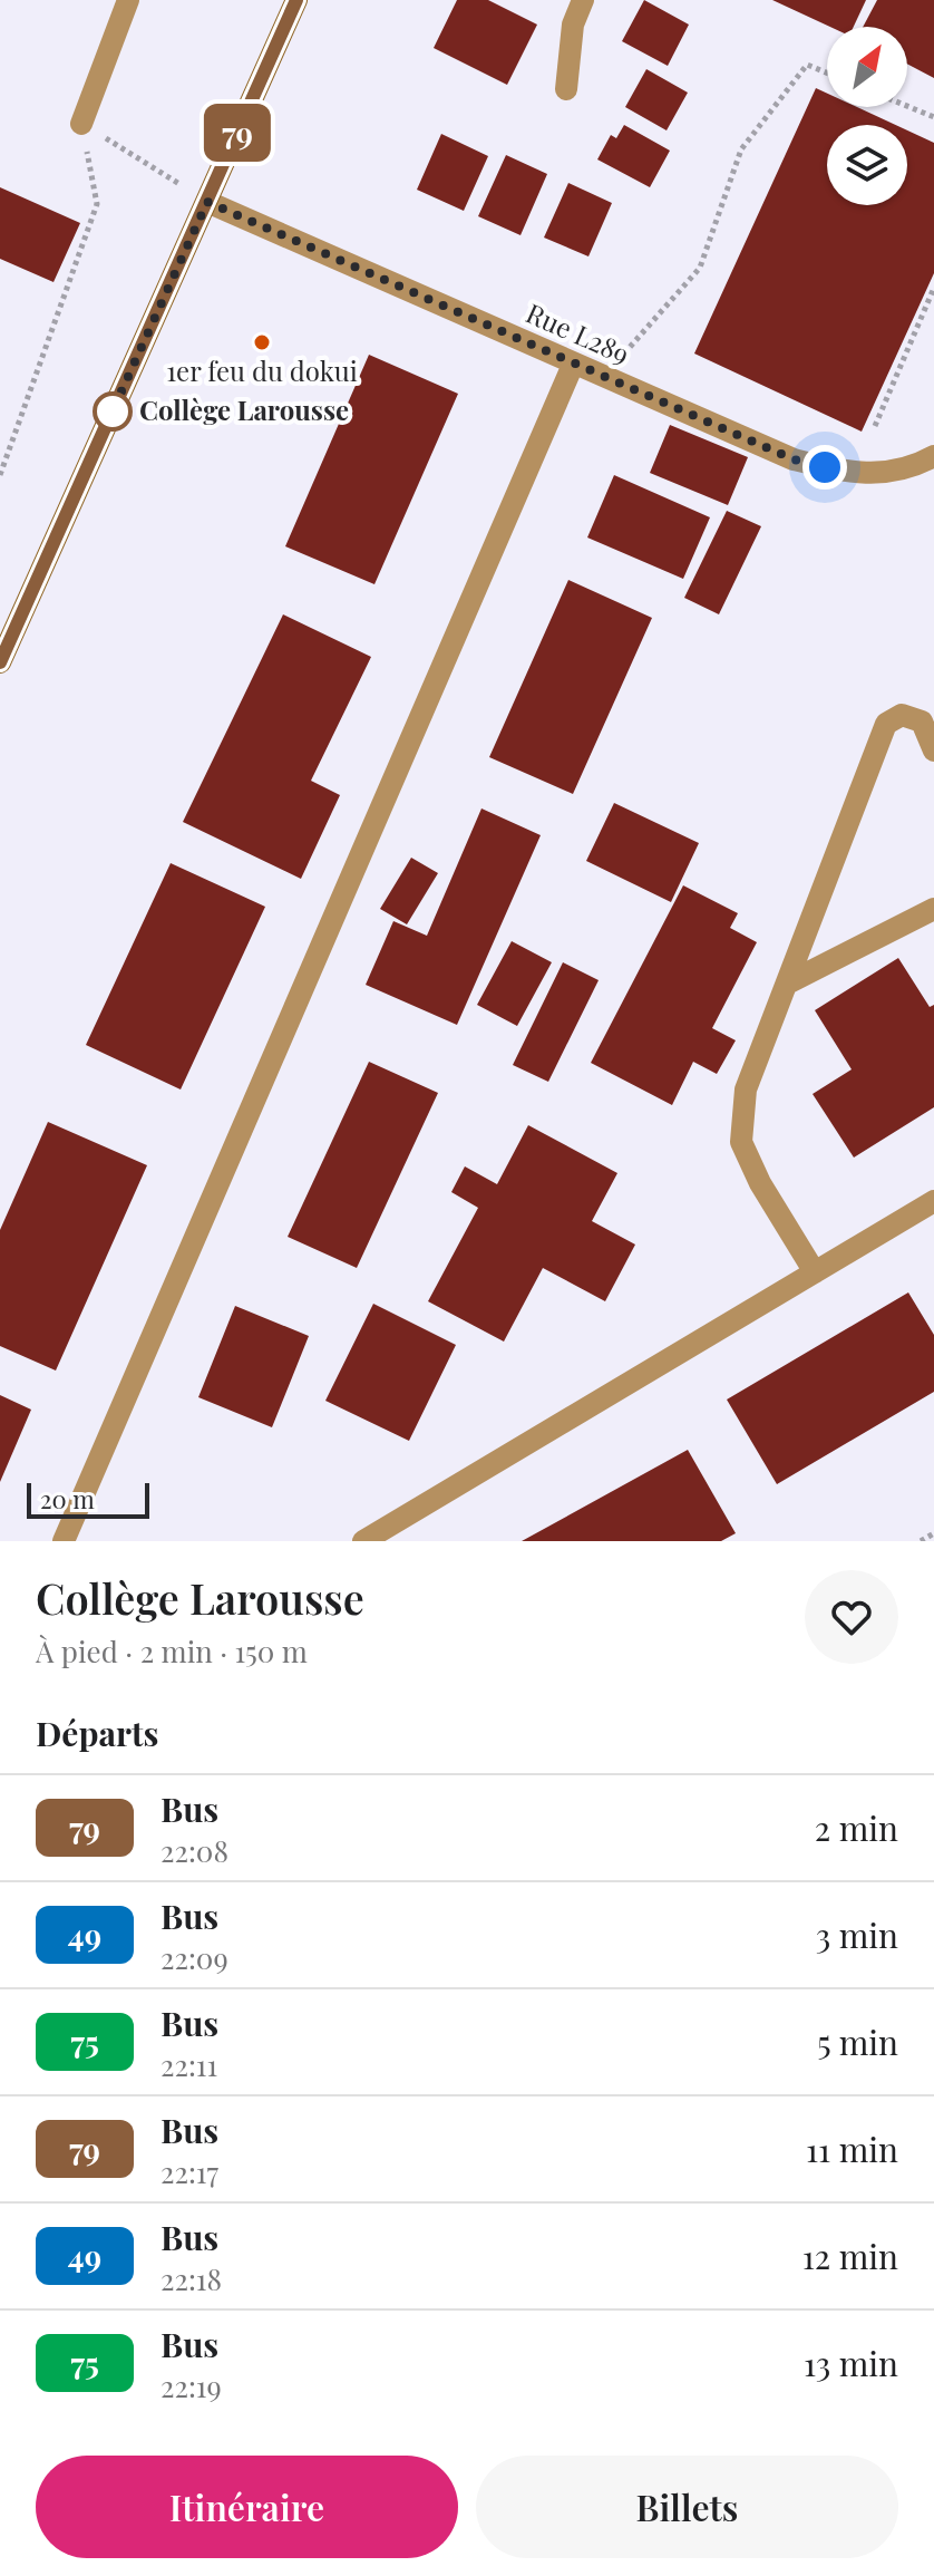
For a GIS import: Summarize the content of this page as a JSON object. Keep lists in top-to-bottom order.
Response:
{
  "streets": {
    "street": ["Rue L289"]
  },
  "places": ["1er feu du dokui", "Collège Larousse"],
  "lines": ["bus line 79"],
  "scale_bar": "20 m",
  "north": "top right",
  "page": {
    "on_map": "79",
    "scale": "20 m",
    "heading": [
      ["Collège Larousse", "À pied · 2 min · 150 m"],
      "Départs"
    ],
    "list": [
      {
        "mark": "79",
        "name": "Bus",
        "note": "22:08",
        "value": "2 min"
      },
      {
        "mark": "49",
        "name": "Bus",
        "note": "22:09",
        "value": "3 min"
      },
      {
        "mark": "75",
        "name": "Bus",
        "note": "22:11",
        "value": "5 min"
      },
      {
        "mark": "79",
        "name": "Bus",
        "note": "22:17",
        "value": "11 min"
      },
      {
        "mark": "49",
        "name": "Bus",
        "note": "22:18",
        "value": "12 min"
      },
      {
        "mark": "75",
        "name": "Bus",
        "note": "22:19",
        "value": "13 min"
      }
    ],
    "buttons": ["Itinéraire", "Billets"]
  }
}
